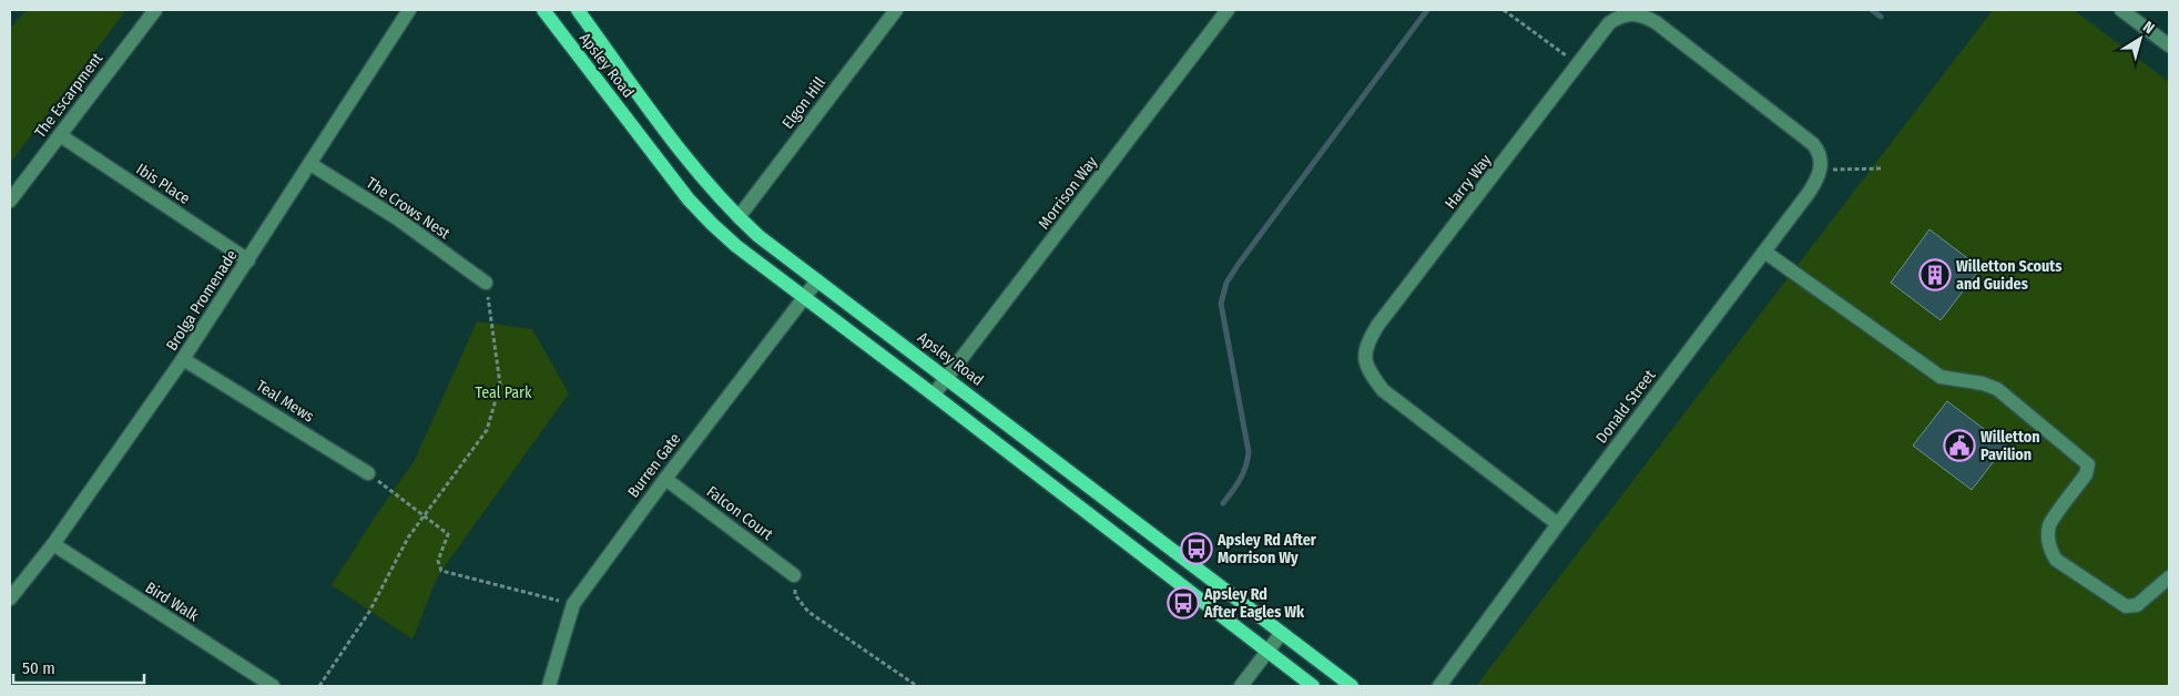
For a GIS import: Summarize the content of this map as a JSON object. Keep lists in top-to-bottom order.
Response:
{
  "streets": {
    "main road": ["Apsley Road"],
    "street": [
      "The Escarpment",
      "Elgon Hill",
      "Harry Way",
      "Ibis Place",
      "Morrison Way",
      "The Crows Nest",
      "Brolga Promenade",
      "Teal Mews",
      "Donald Street",
      "Burren Gate",
      "Falcon Court",
      "Bird Walk"
    ]
  },
  "crossings": [
    ["Apsley Road", "Elgon Hill"],
    ["Apsley Road", "Morrison Way"],
    ["Apsley Road", "Burren Gate"],
    ["The Escarpment", "Ibis Place"],
    ["Harry Way", "Donald Street"],
    ["Ibis Place", "Brolga Promenade"],
    ["The Crows Nest", "Brolga Promenade"],
    ["Brolga Promenade", "Teal Mews"],
    ["Brolga Promenade", "Bird Walk"],
    ["Burren Gate", "Falcon Court"]
  ],
  "parks": ["Teal Park"],
  "places": {
    "building": ["Willetton Scouts and Guides"],
    "public building": ["Willetton Pavilion"],
    "bus stop": ["Apsley Rd After Morrison Wy", "Apsley Rd After Eagles Wk"]
  },
  "scale_bar": "50 m",
  "north": "top right"
}
